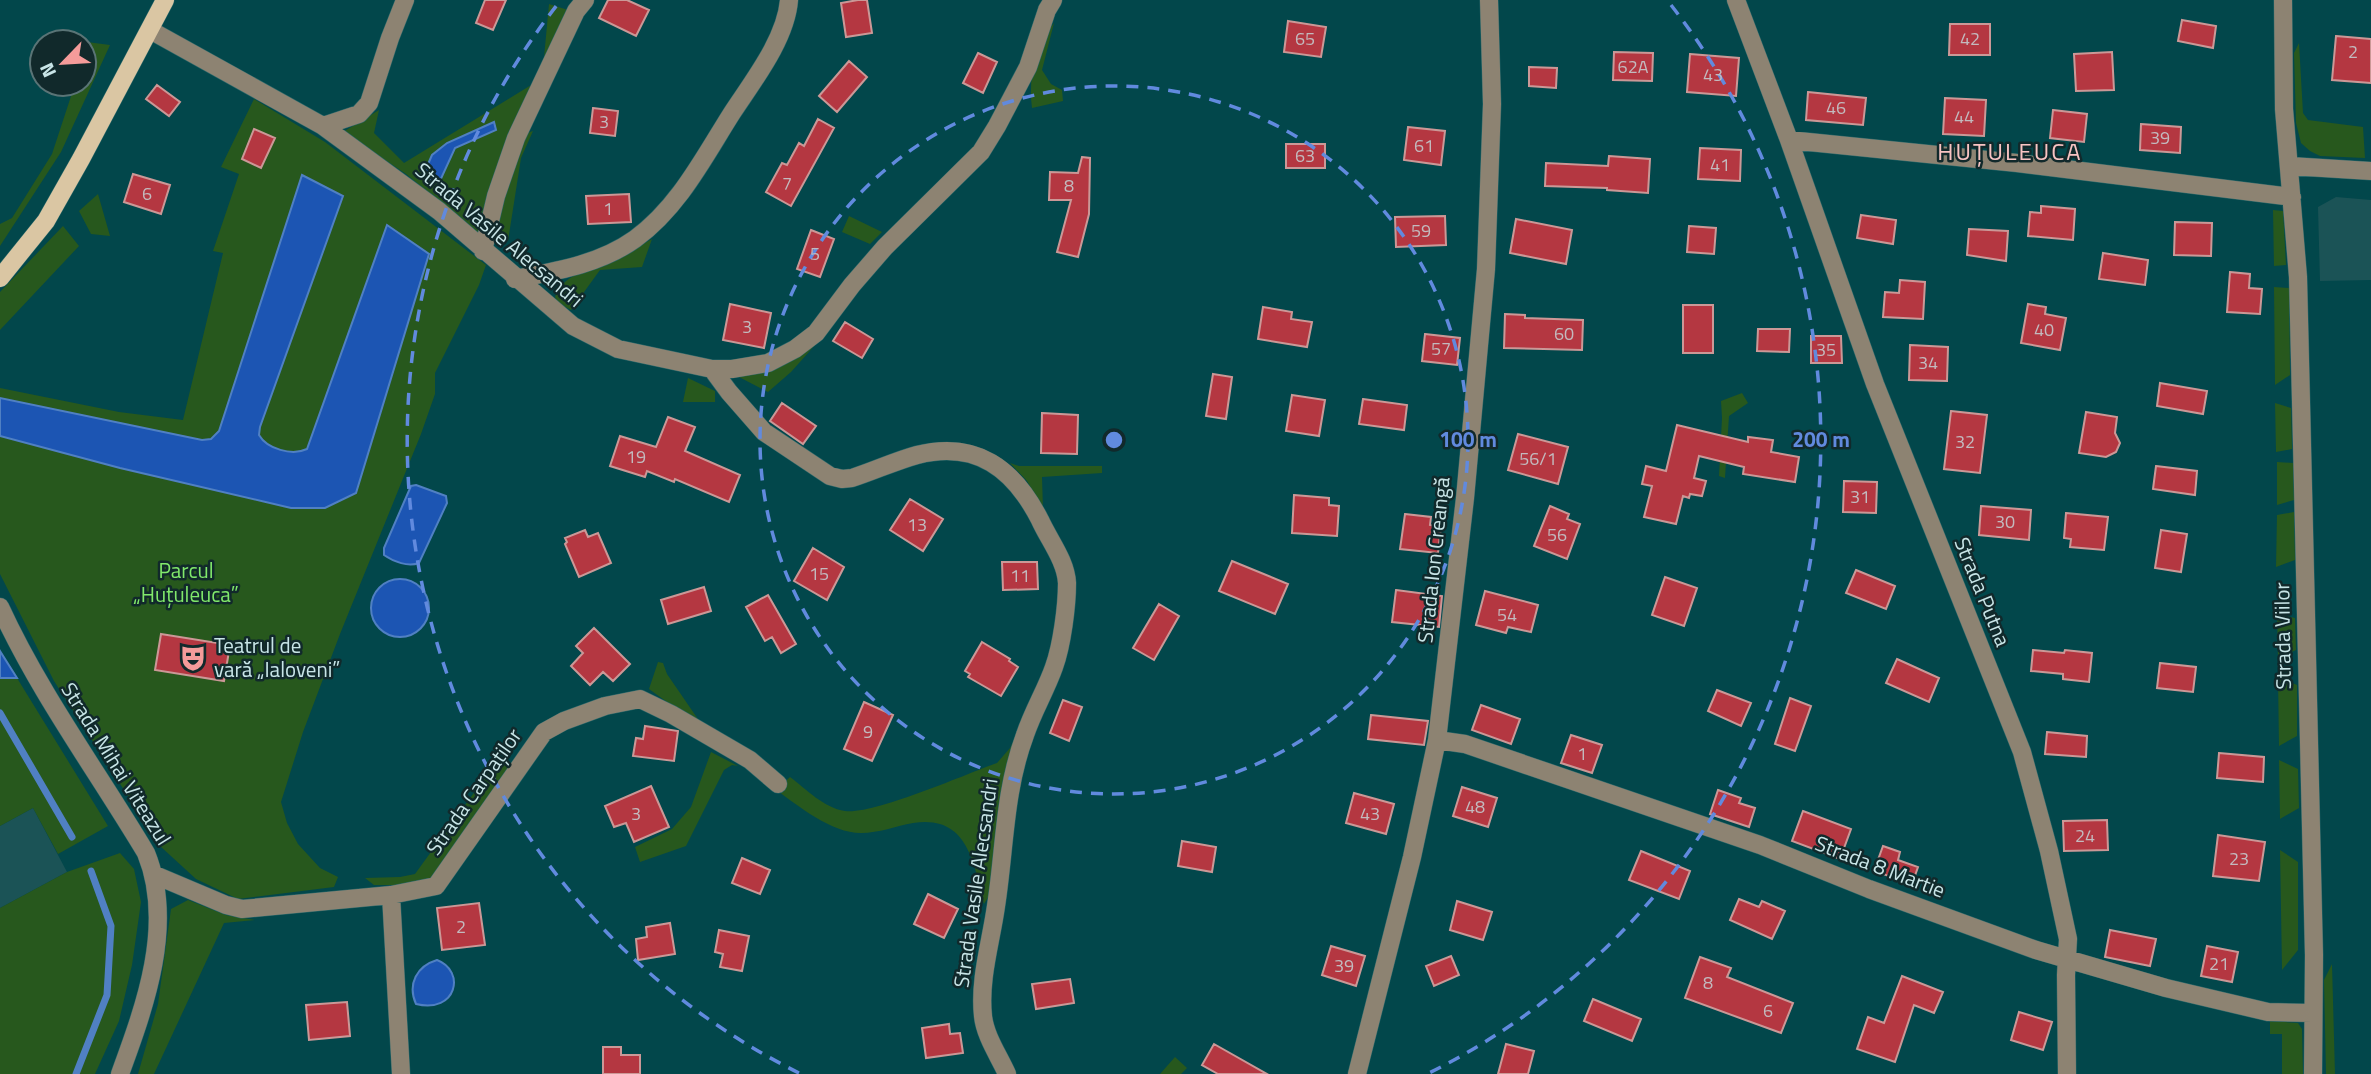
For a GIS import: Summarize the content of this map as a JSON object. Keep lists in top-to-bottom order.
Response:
{
  "streets": {
    "street": [
      "Strada Vasile Alecsandri",
      "Strada Ion Creangă",
      "Strada Putna",
      "Strada Viilor",
      "Strada Mihai Viteazul",
      "Strada Carpaților",
      "Strada 8 Martie"
    ]
  },
  "crossings": [
    ["Strada Ion Creangă", "Strada 8 Martie"],
    ["Strada Putna", "Strada 8 Martie"],
    ["Strada Viilor", "Strada 8 Martie"],
    ["Strada Mihai Viteazul", "Strada Carpaților"]
  ],
  "districts": ["HUȚULEUCA"],
  "parks": ["Parcul „Huțuleuca”"],
  "places": {
    "theatre": ["Teatrul de vară „Ialoveni”"]
  },
  "house_numbers": [
    "65",
    "42",
    "2",
    "62A",
    "43",
    "46",
    "44",
    "3",
    "39",
    "61",
    "63",
    "41",
    "7",
    "8",
    "6",
    "1",
    "59",
    "5",
    "3",
    "40",
    "60",
    "57",
    "35",
    "34",
    "32",
    "19",
    "56/1",
    "31",
    "30",
    "13",
    "56",
    "15",
    "11",
    "54",
    "9",
    "1",
    "48",
    "3",
    "43",
    "24",
    "23",
    "2",
    "21",
    "39",
    "8",
    "6"
  ],
  "north": "bottom left",
  "rings": ["100 m", "200 m"]
}
